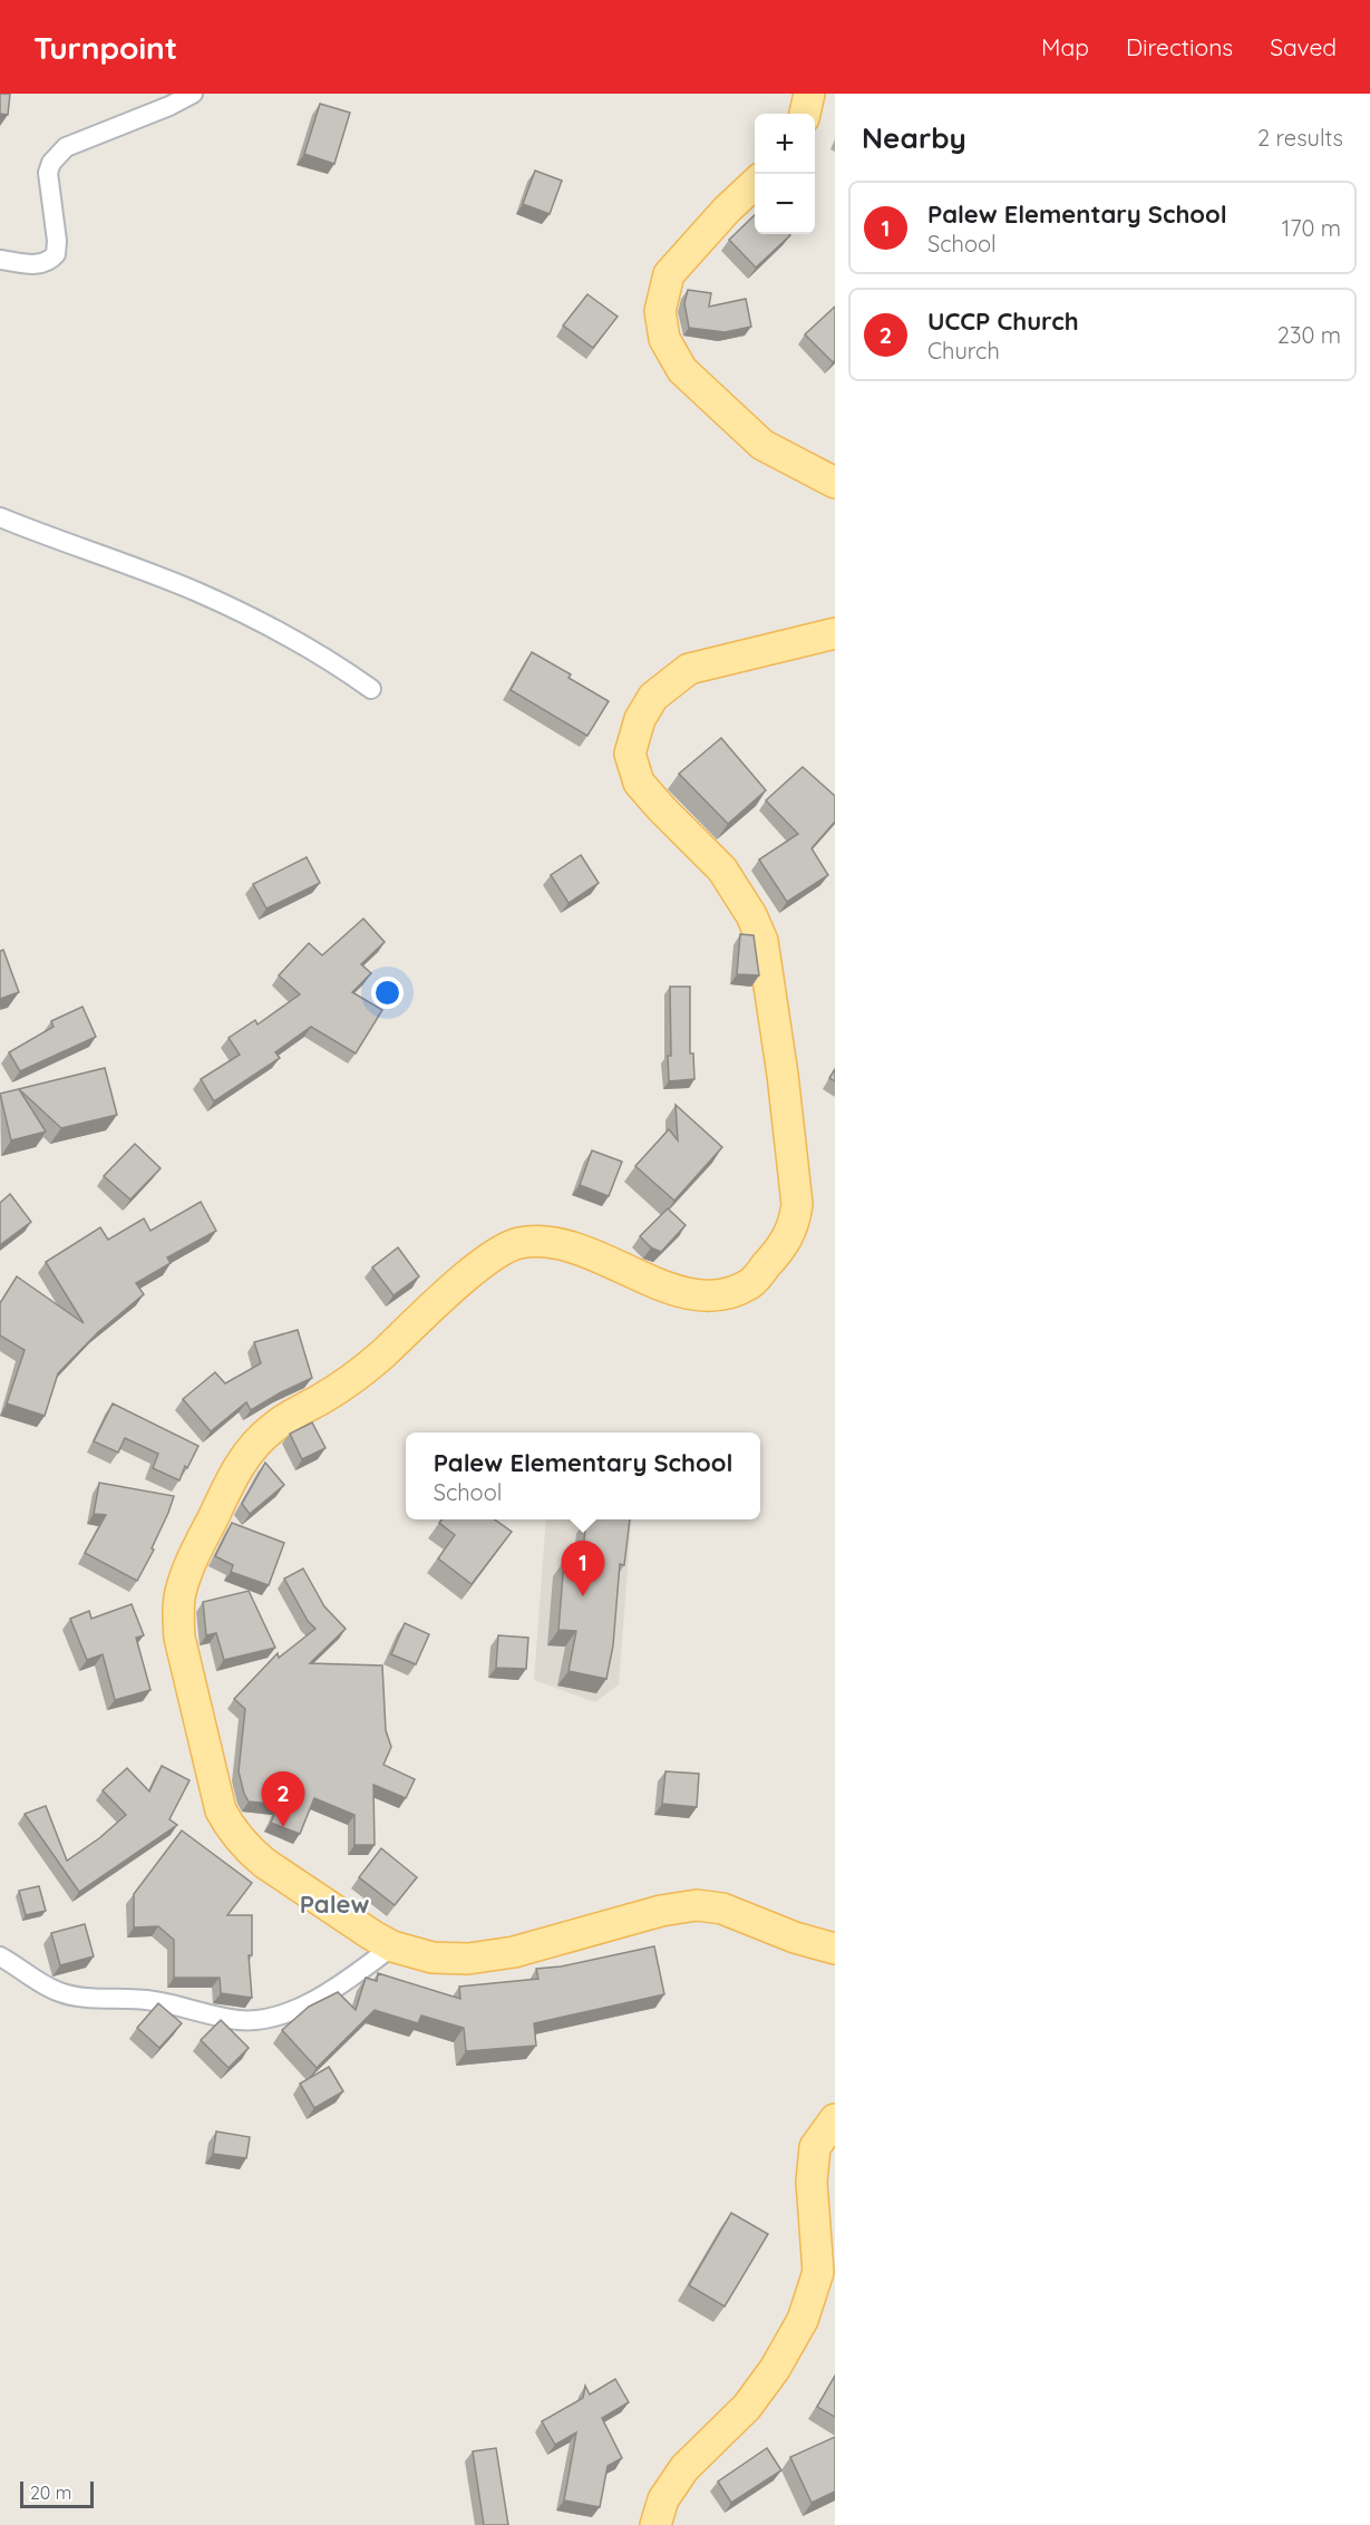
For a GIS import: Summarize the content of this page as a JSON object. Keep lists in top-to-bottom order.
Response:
{
  "districts": ["Palew"],
  "scale_bar": "20 m",
  "page": {
    "header": "Turnpoint",
    "nav": ["Map", "Directions", "Saved"],
    "heading": ["Nearby", "2 results"],
    "map_buttons": ["+", "−"],
    "list": [
      {
        "mark": "1",
        "name": "Palew Elementary School",
        "note": "School",
        "value": "170 m"
      },
      {
        "mark": "2",
        "name": "UCCP Church",
        "note": "Church",
        "value": "230 m"
      }
    ],
    "popup": ["Palew Elementary School", "School"],
    "pins": ["1", "2"],
    "scale": "20 m"
  }
}
